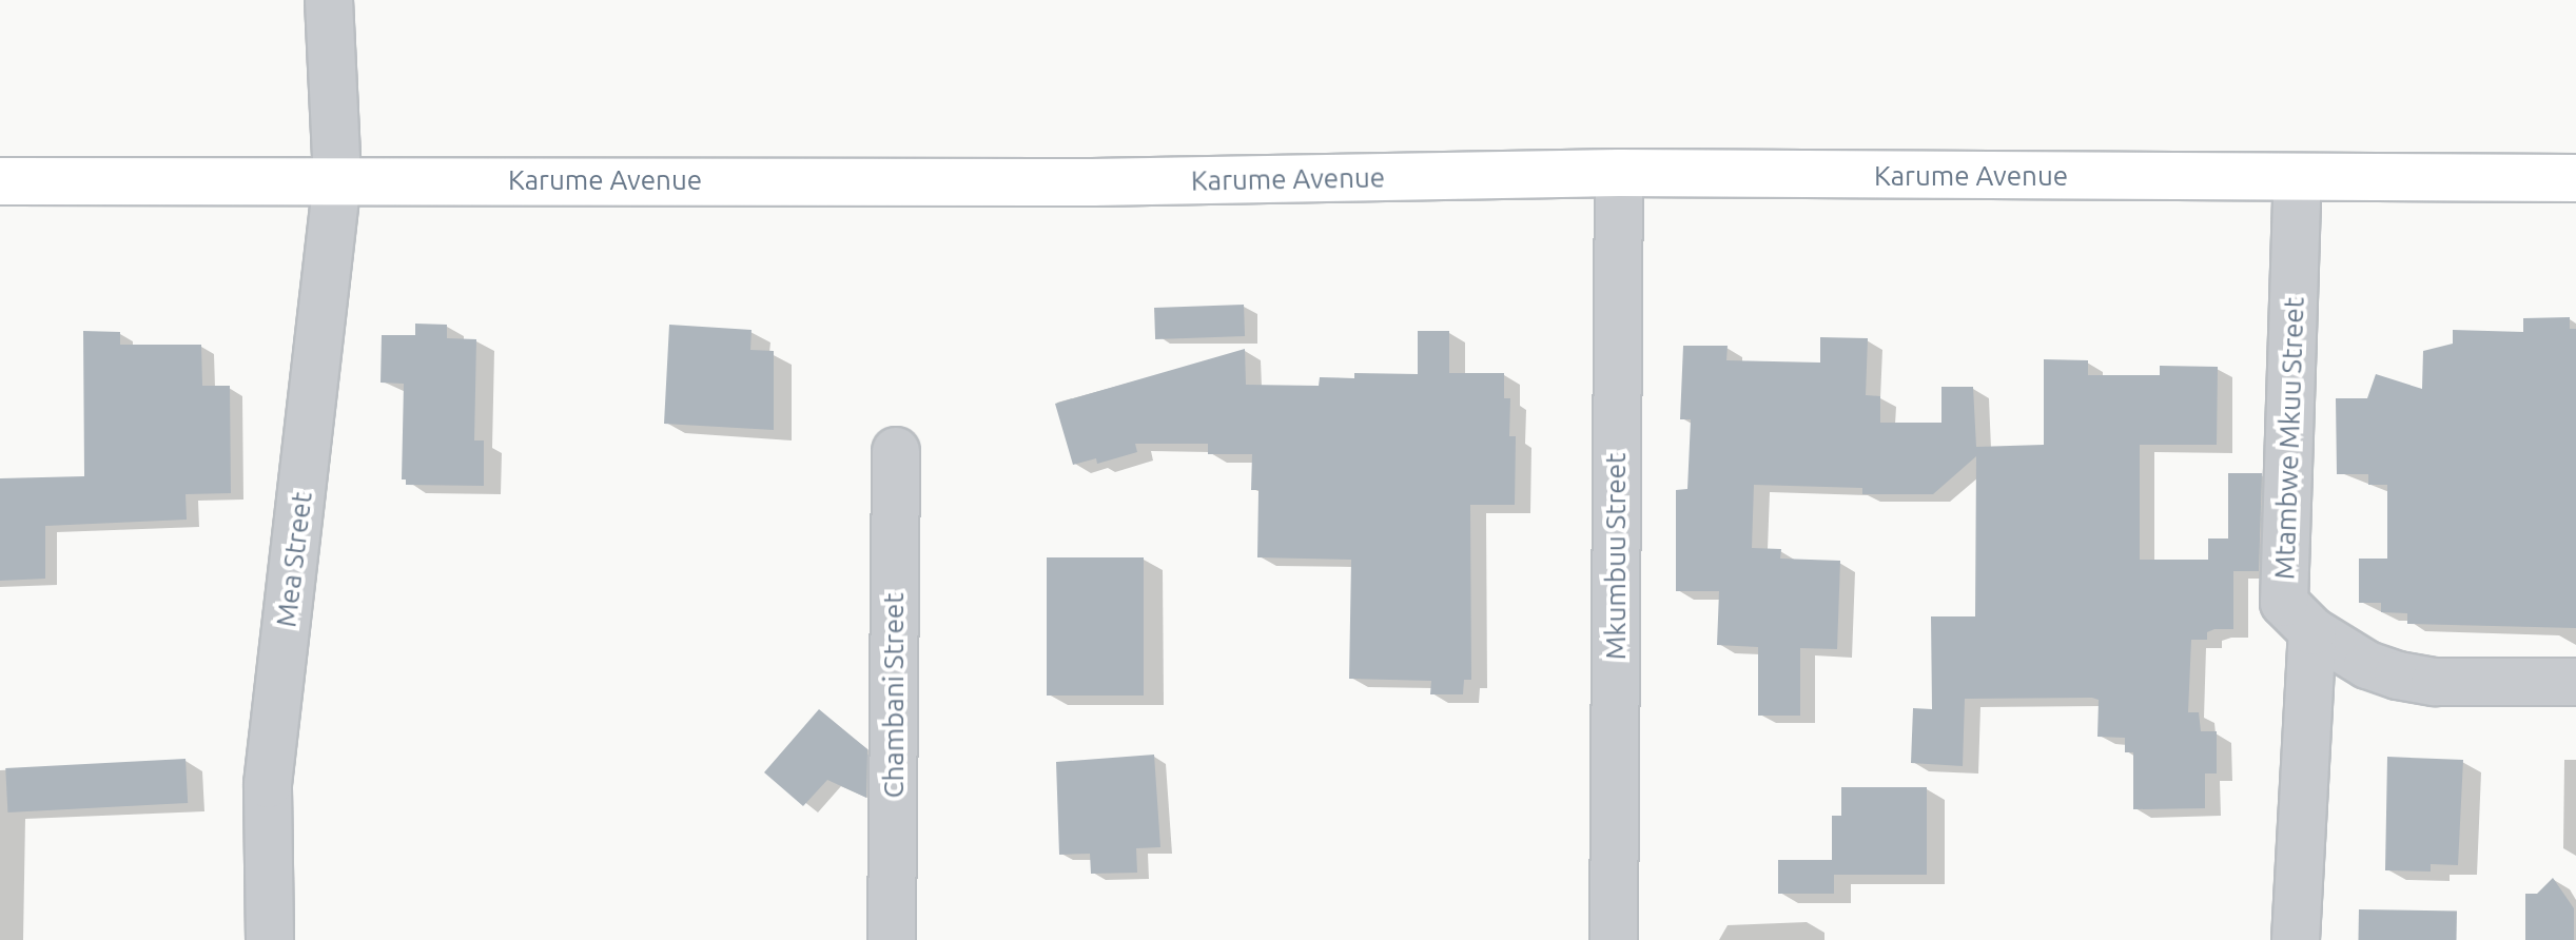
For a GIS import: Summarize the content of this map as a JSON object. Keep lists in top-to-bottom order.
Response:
{
  "streets": {
    "main road": ["Karume Avenue"],
    "street": [
      "Mtambwe Mkuu Street",
      "Mkumbuu Street",
      "Mea Street",
      "Chambani Street"
    ]
  },
  "crossings": [
    ["Karume Avenue", "Mtambwe Mkuu Street"],
    ["Karume Avenue", "Mkumbuu Street"],
    ["Karume Avenue", "Mea Street"]
  ]
}
